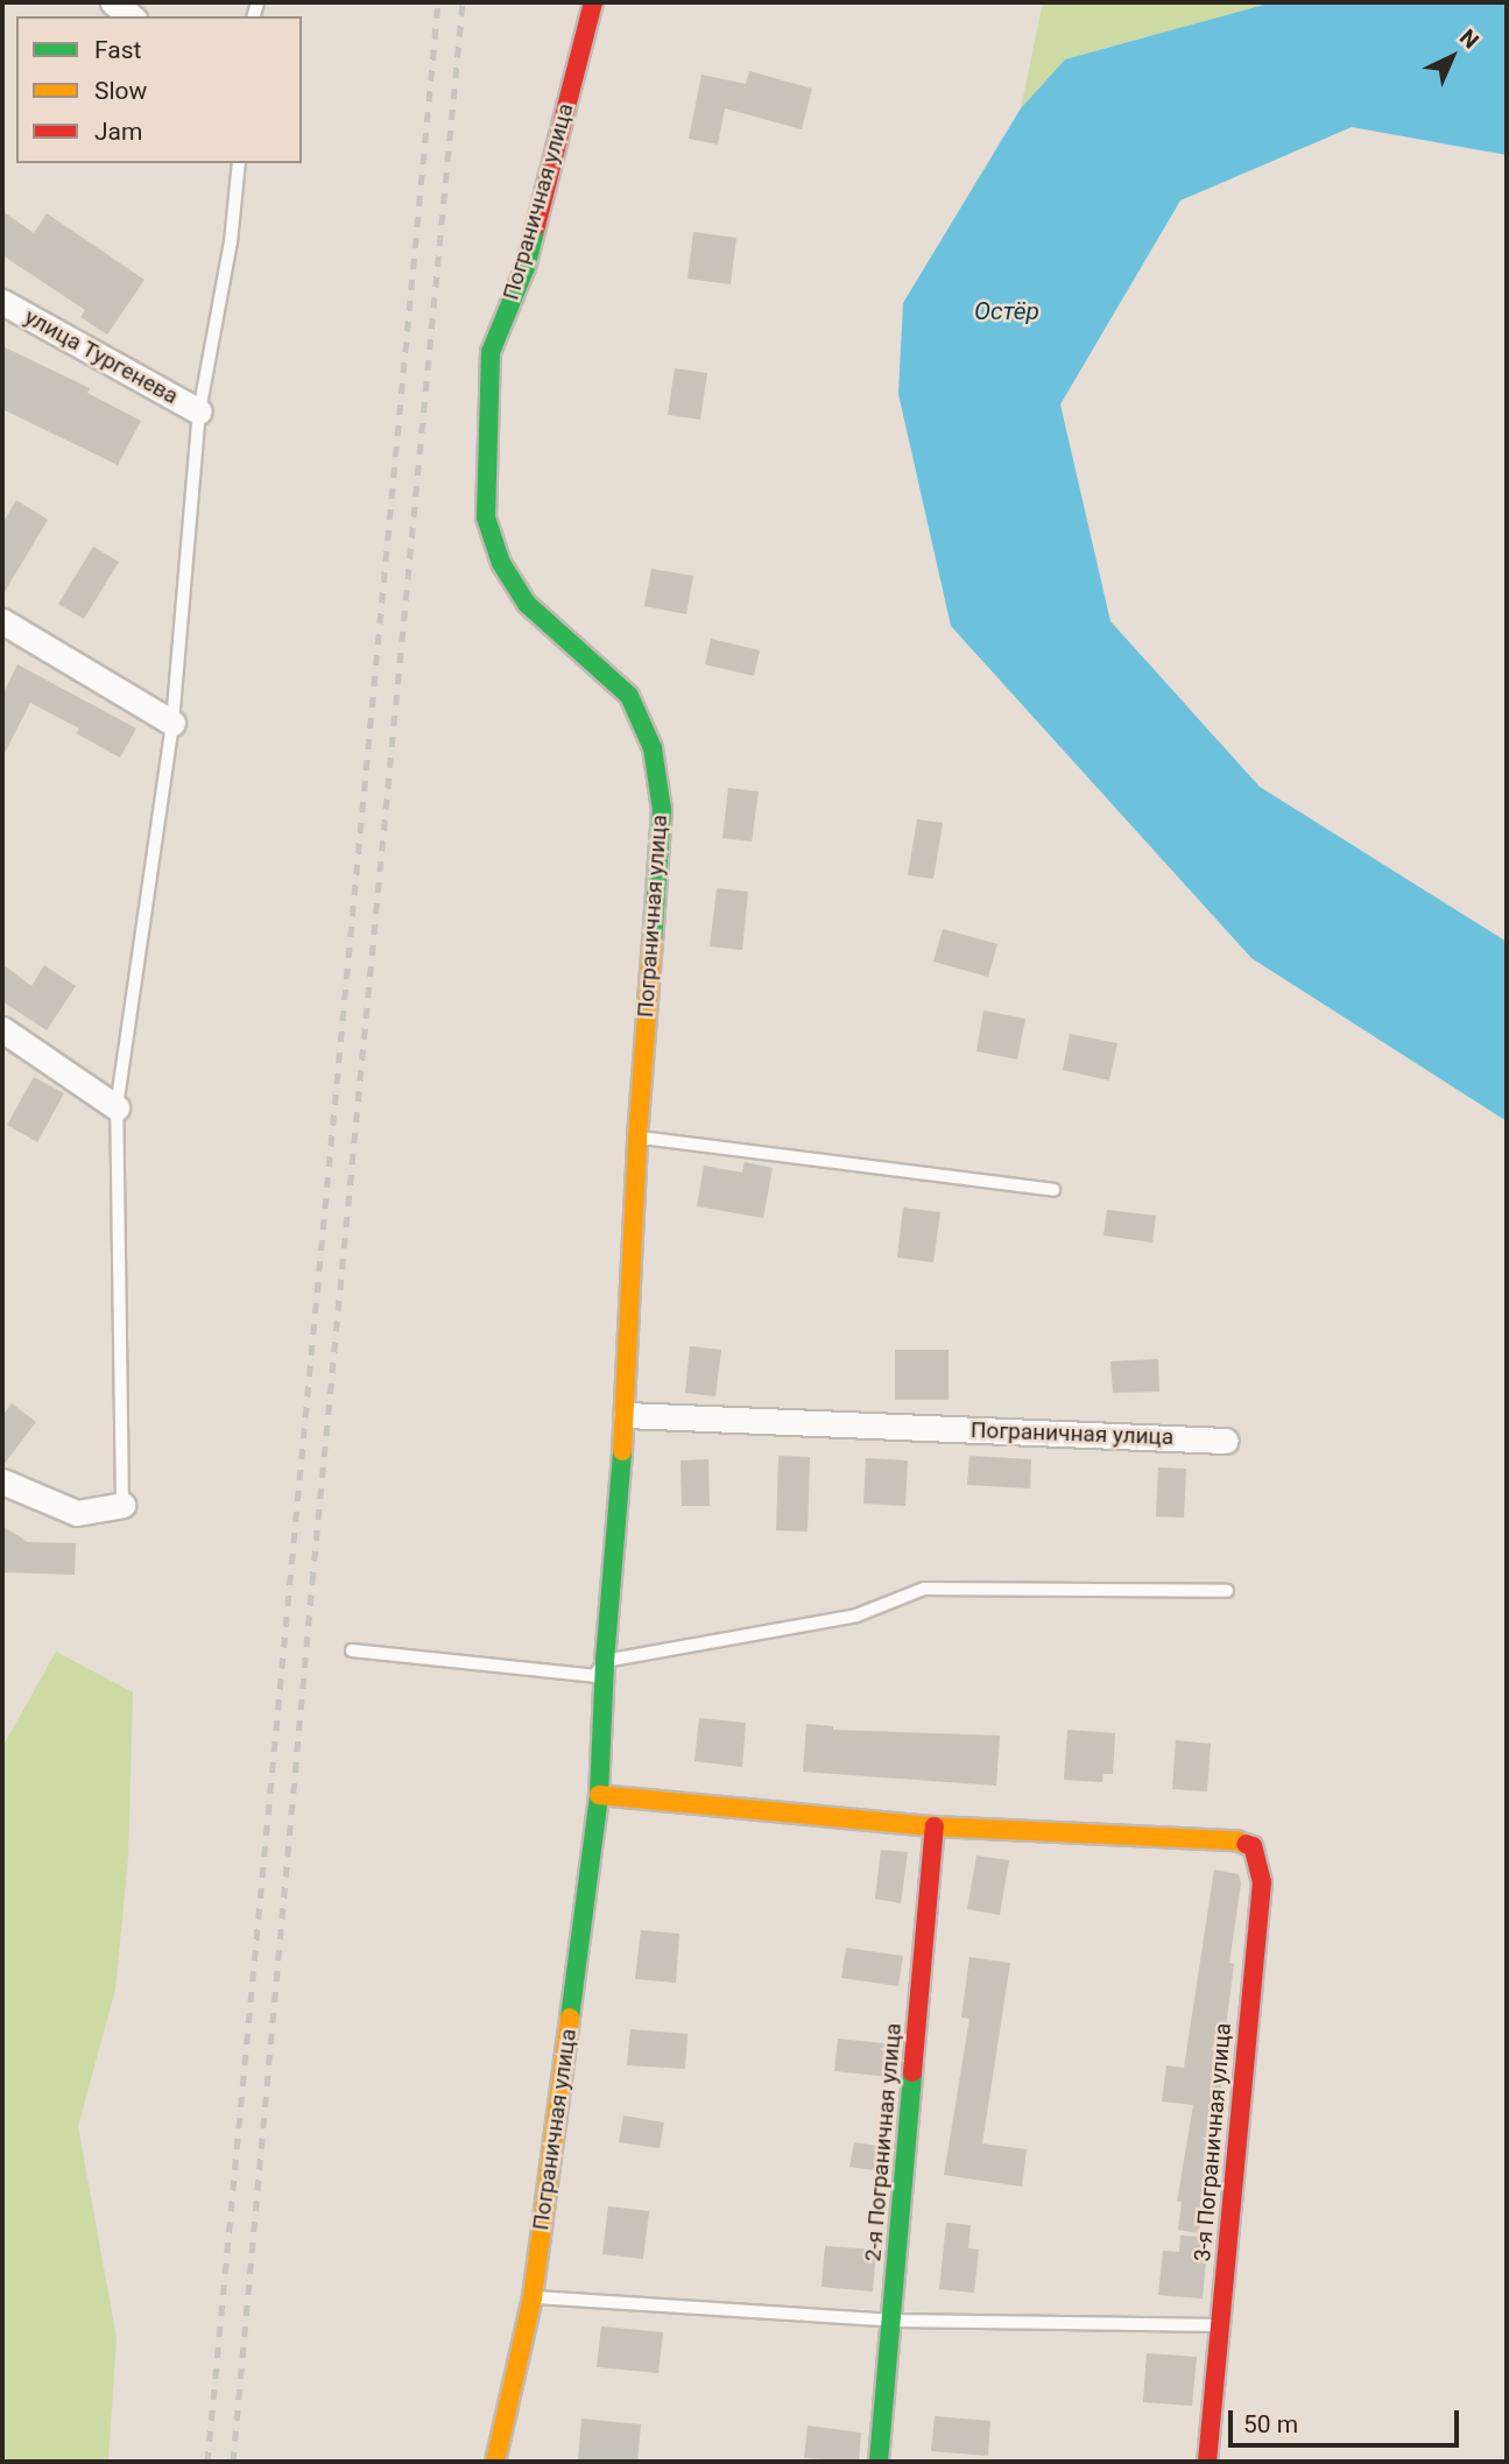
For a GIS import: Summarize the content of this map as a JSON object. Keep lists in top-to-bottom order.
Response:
{
  "streets": {
    "street": [
      "Пограничная улица",
      "улица Тургенева",
      "2-я Пограничная улица",
      "3-я Пограничная улица"
    ]
  },
  "crossings": [
    ["2-я Пограничная улица", "3-я Пограничная улица"]
  ],
  "water": ["Остёр"],
  "legend": ["Fast", "Slow", "Jam"],
  "scale_bar": "50 m",
  "north": "top right"
}
